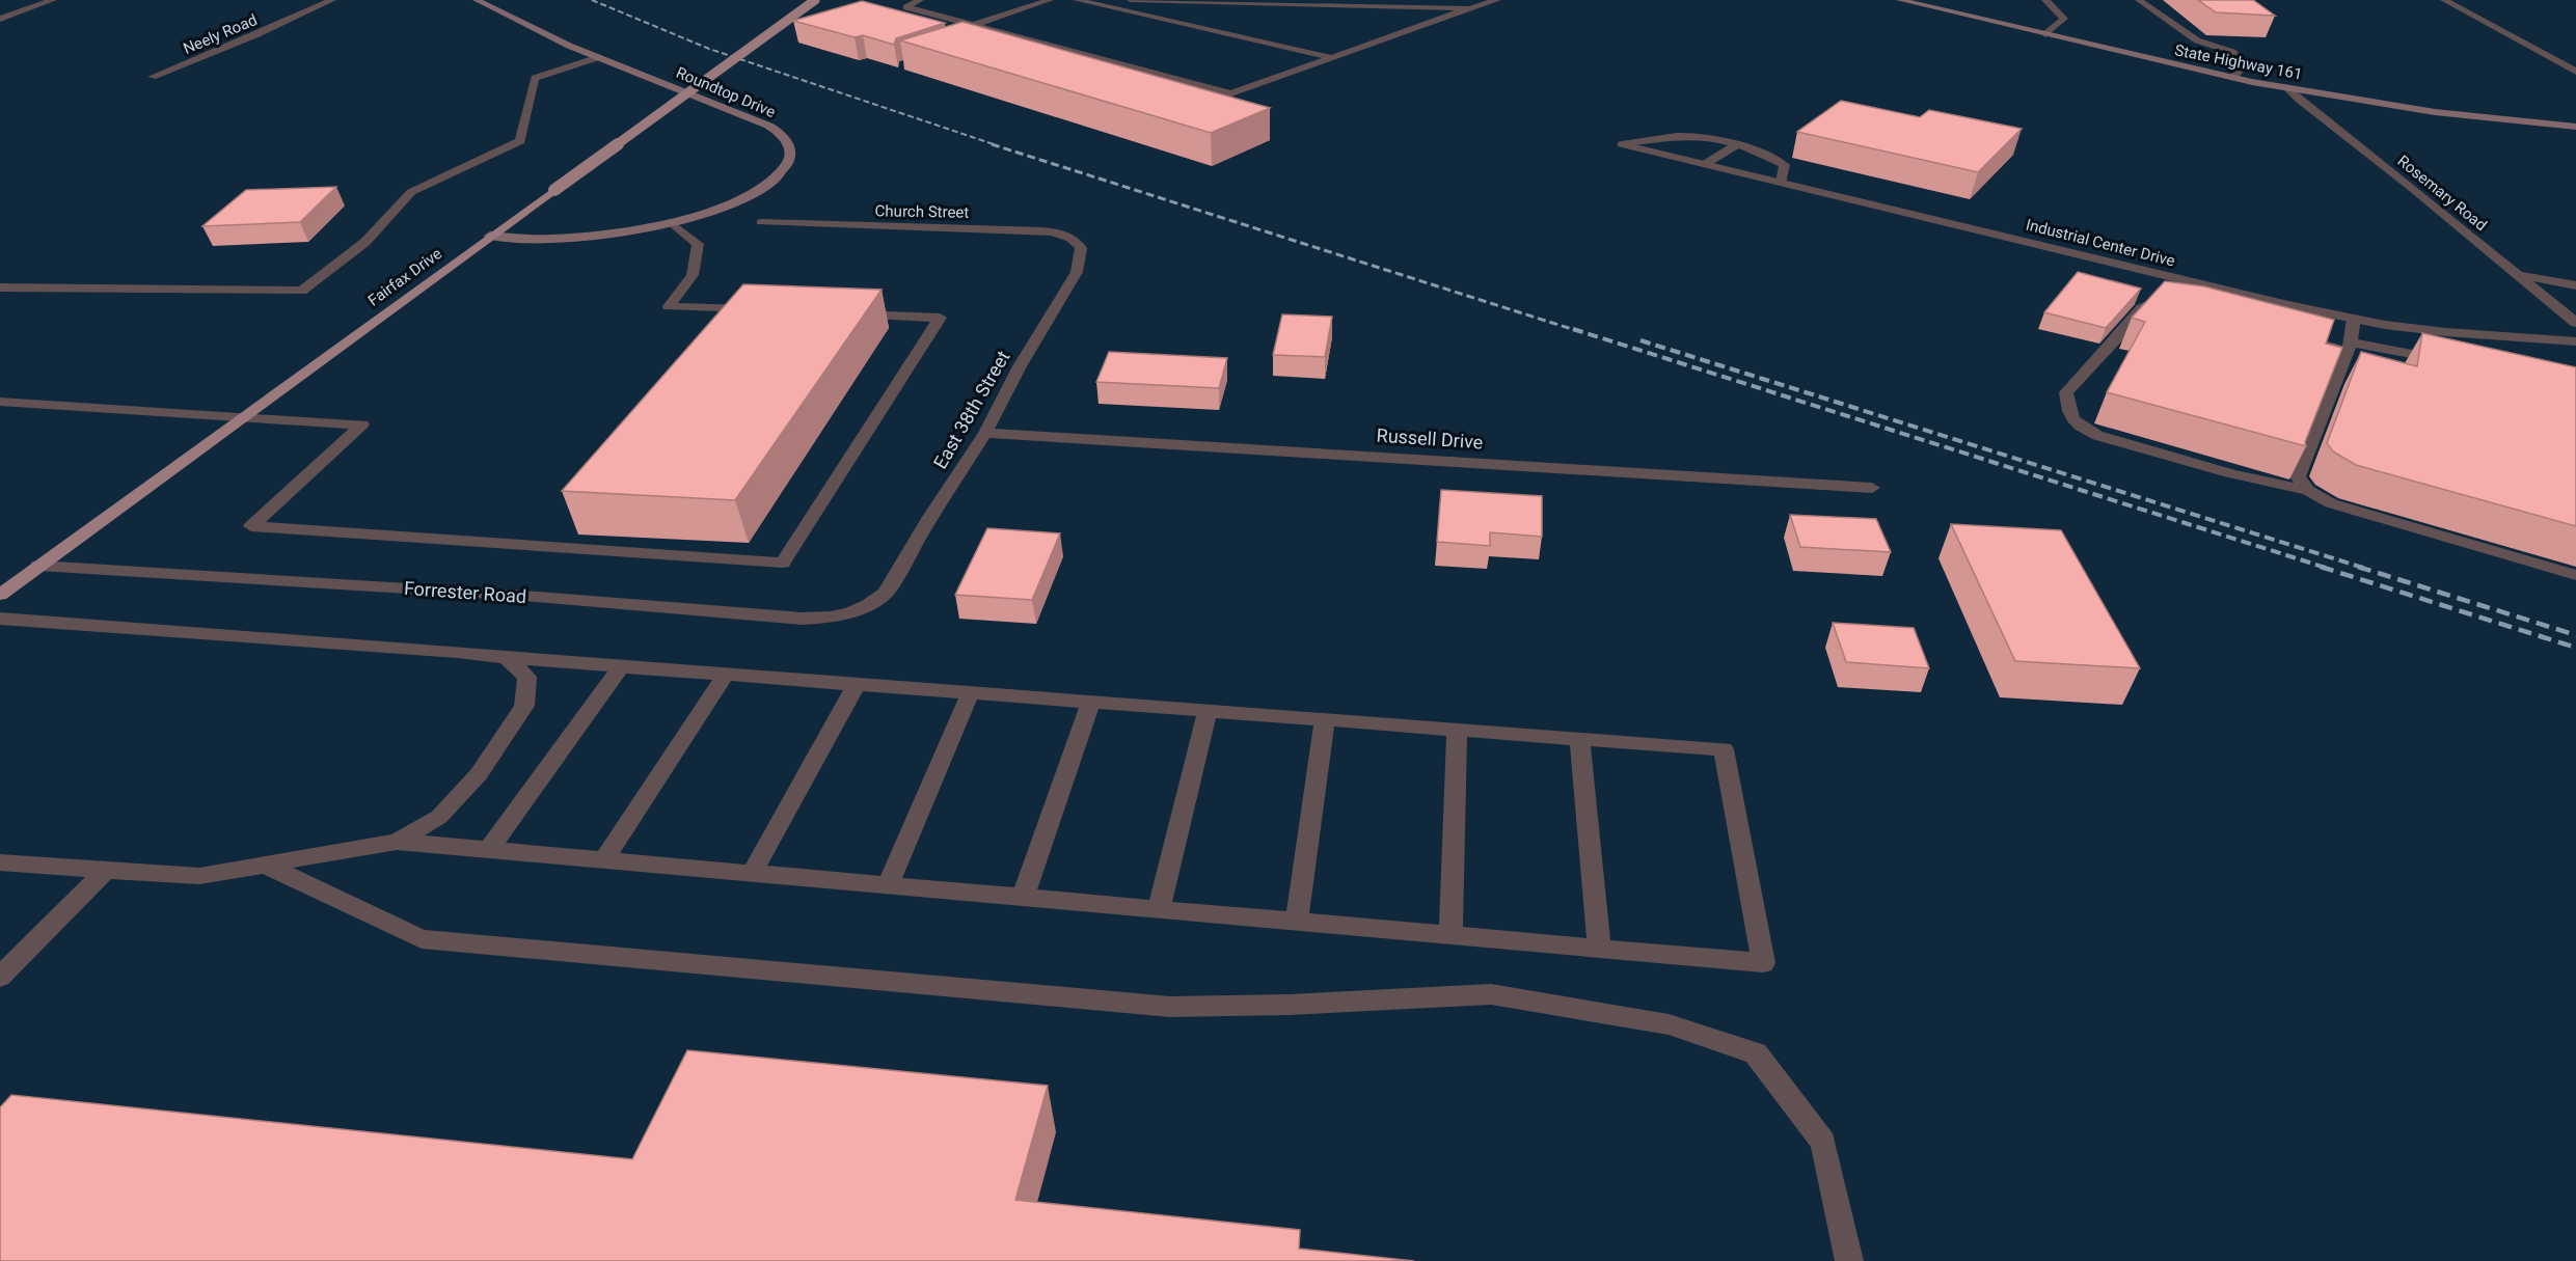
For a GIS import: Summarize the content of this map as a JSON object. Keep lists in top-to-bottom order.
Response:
{
  "streets": {
    "main road": ["Fairfax Drive"],
    "street": [
      "Neely Road",
      "State Highway 161",
      "Roundtop Drive",
      "Rosemary Road",
      "Church Street",
      "Industrial Center Drive",
      "East 38th Street",
      "Russell Drive",
      "Forrester Road"
    ]
  },
  "crossings": [
    ["State Highway 161", "Rosemary Road"],
    ["Roundtop Drive", "Fairfax Drive"],
    ["Church Street", "East 38th Street"],
    ["Fairfax Drive", "Forrester Road"],
    ["East 38th Street", "Russell Drive"],
    ["East 38th Street", "Forrester Road"]
  ]
}
